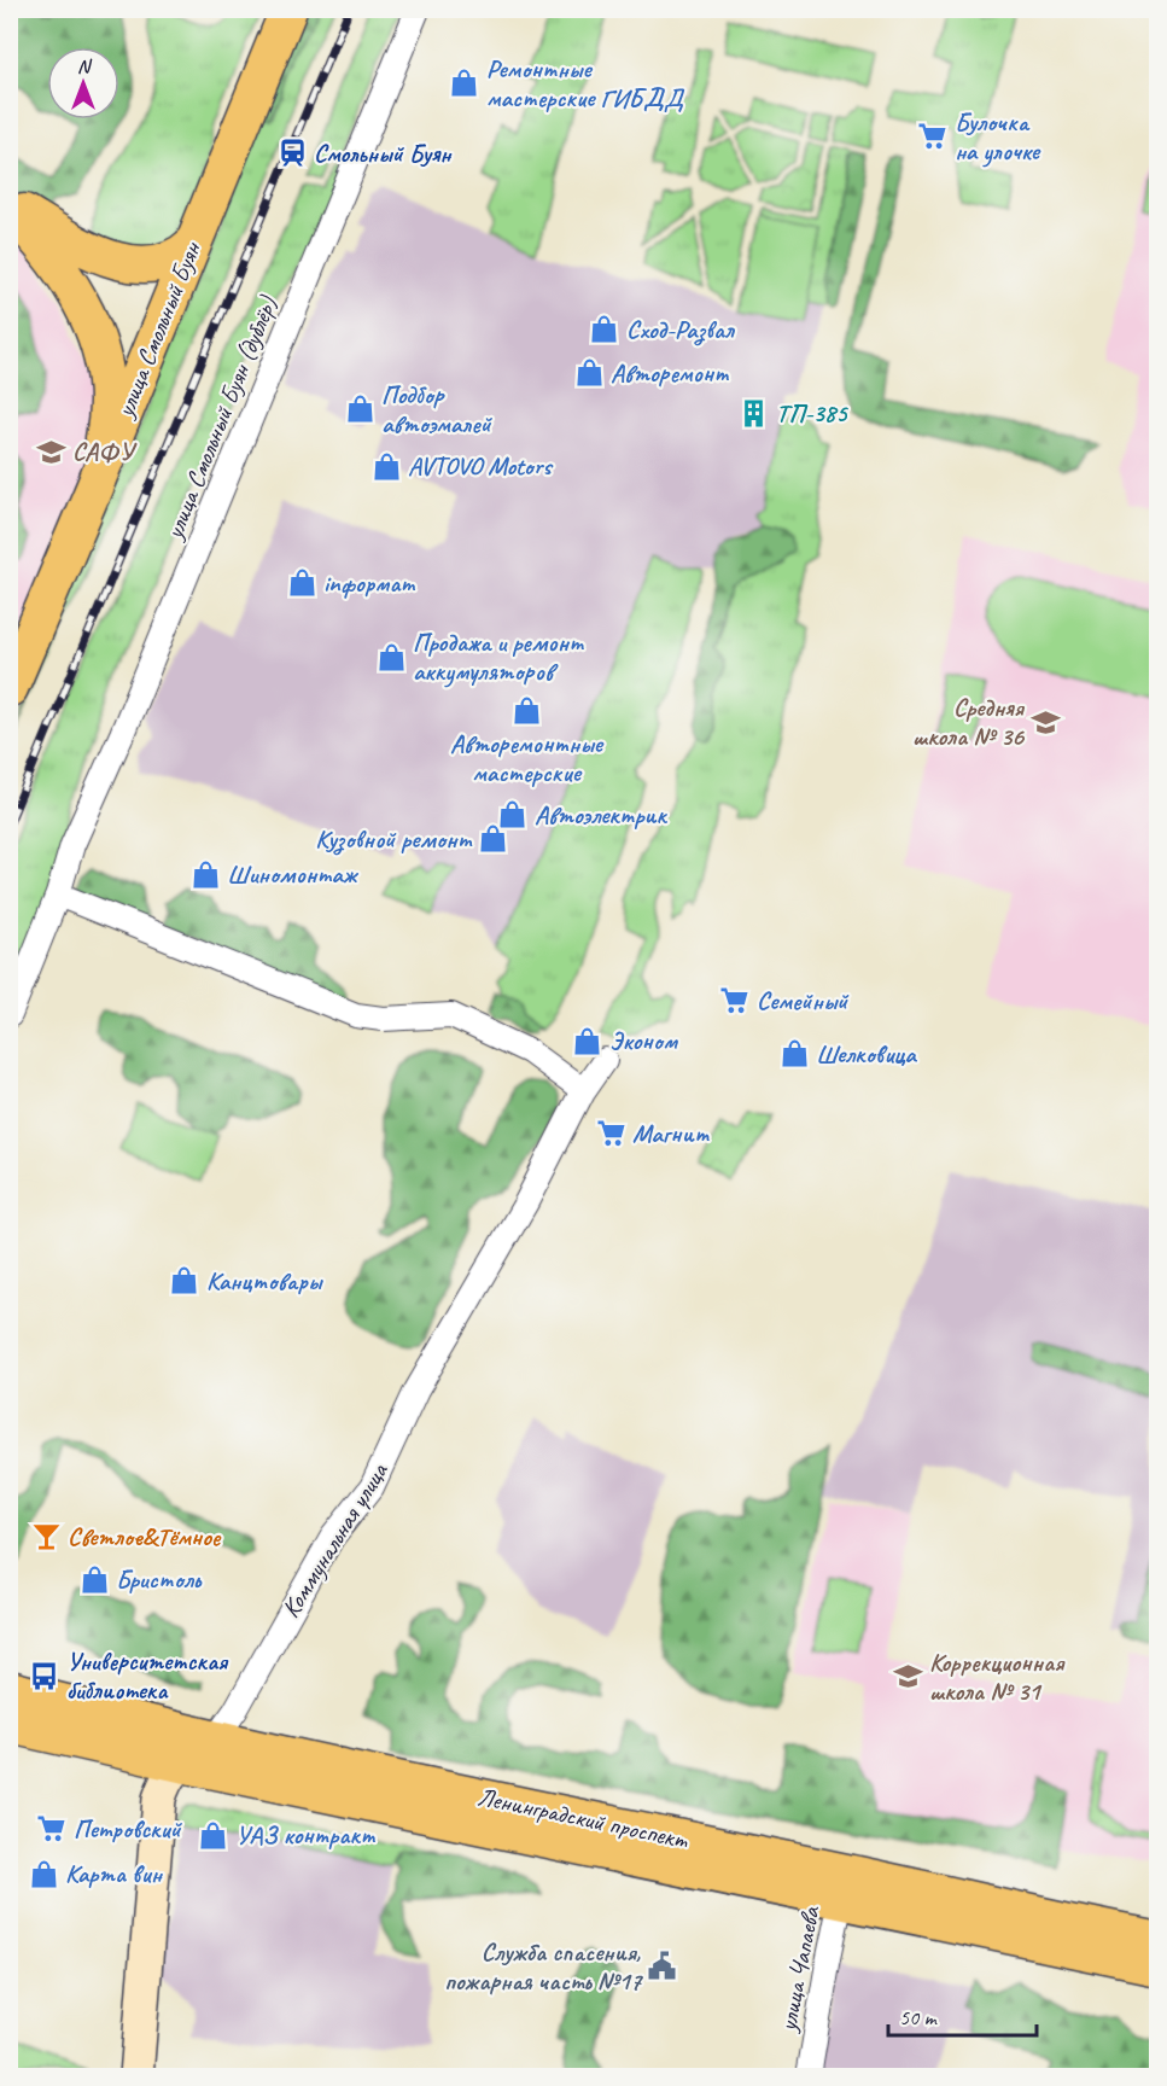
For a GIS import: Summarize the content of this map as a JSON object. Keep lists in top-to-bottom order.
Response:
{
  "streets": {
    "main road": ["улица Смольный Буян", "Коммунальная улица", "Ленинградский проспект"],
    "street": ["улица Смольный Буян (дублёр)", "улица Чапаева"]
  },
  "crossings": [
    ["Коммунальная улица", "Ленинградский проспект"],
    ["Ленинградский проспект", "улица Чапаева"]
  ],
  "places": {
    "shop": [
      "Ремонтные мастерские ГИБДД",
      "Сход-Развал",
      "Авторемонт",
      "Подбор автоэмалей",
      "AVTOVO Motors",
      "inформат",
      "Продажа и ремонт аккумуляторов",
      "Авторемонтные мастерские",
      "Автоэлектрик",
      "Кузовной ремонт",
      "Шиномонтаж",
      "Эконом",
      "Шелковица",
      "Канцтовары",
      "Бристоль",
      "УАЗ контракт",
      "Карта вин"
    ],
    "supermarket": [
      "Булочка на улочке",
      "Семейный",
      "Магнит",
      "Петровский"
    ],
    "station": ["Смольный Буян"],
    "building": ["ТП-385"],
    "school or university": ["САФУ", "Средняя школа № 36", "Коррекционная школа № 31"],
    "bar": ["Светлое&Тёмное"],
    "bus stop": ["Университетская библиотека"],
    "public building": ["Служба спасения, пожарная часть №17"]
  },
  "scale_bar": "50 m",
  "north": "top"
}
